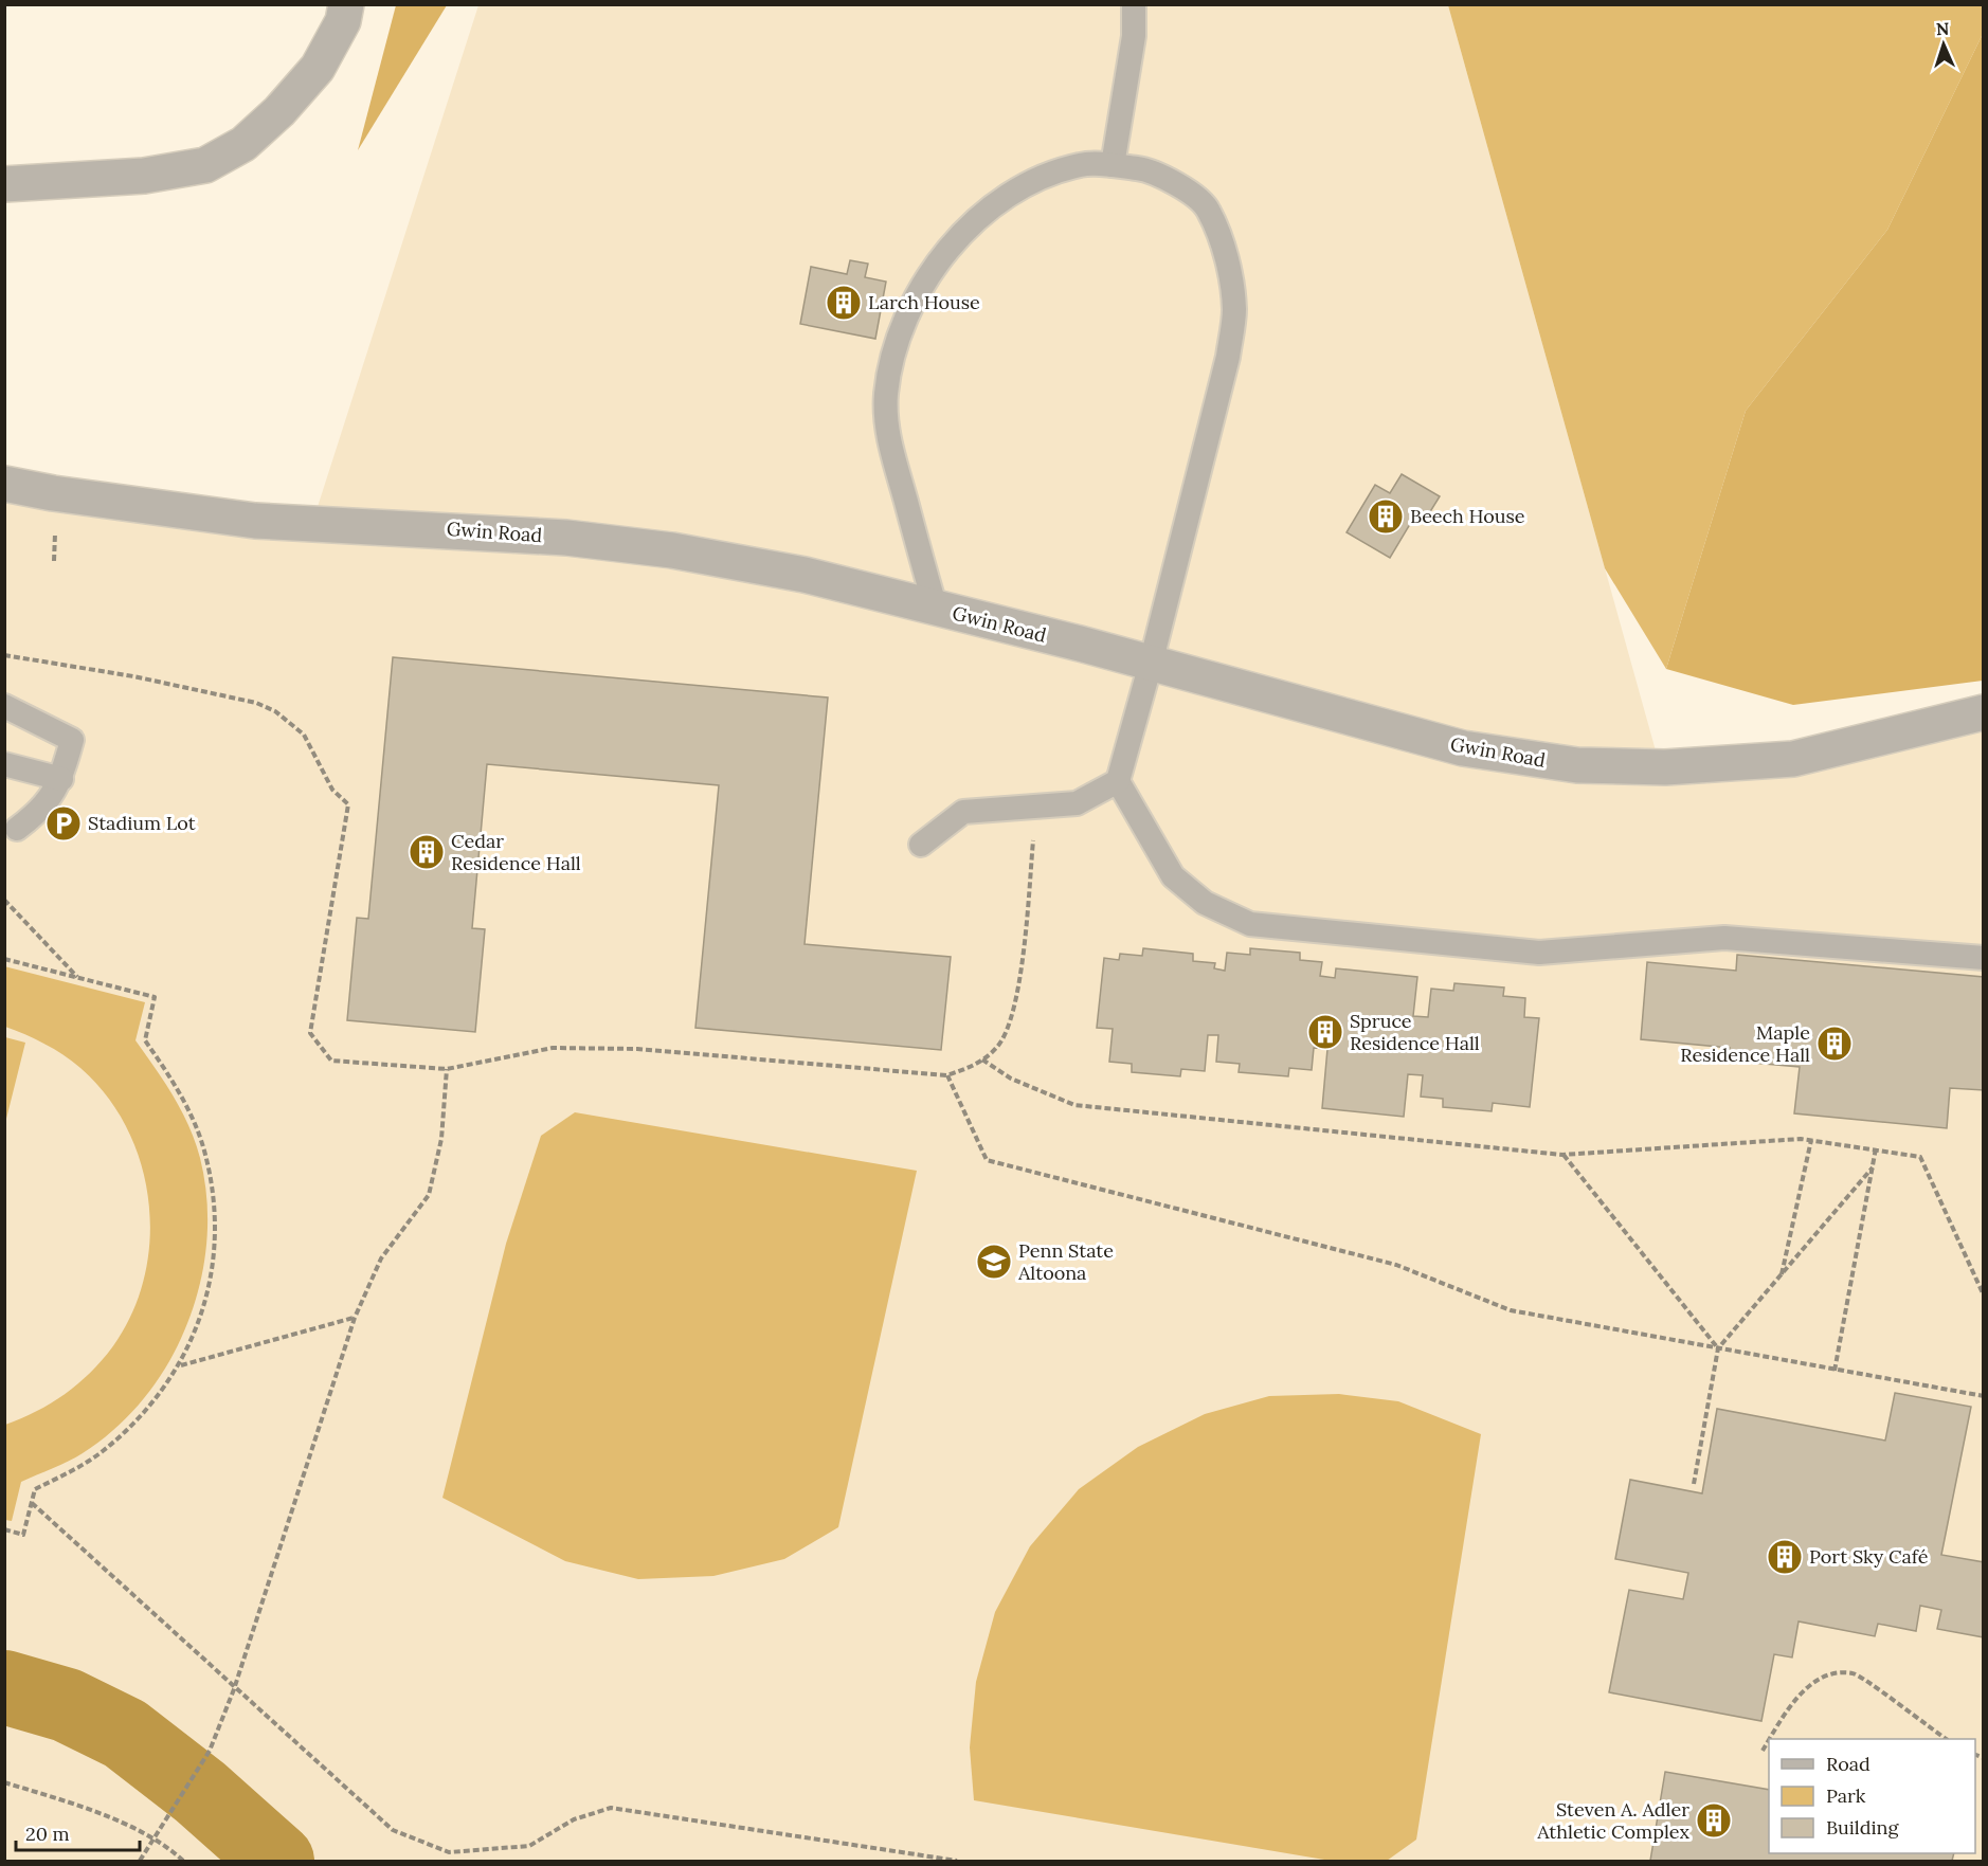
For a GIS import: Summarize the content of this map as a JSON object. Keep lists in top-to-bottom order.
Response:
{
  "streets": {
    "street": ["Gwin Road"]
  },
  "places": {
    "building": [
      "Larch House",
      "Beech House",
      "Cedar Residence Hall",
      "Spruce Residence Hall",
      "Maple Residence Hall",
      "Port Sky Café",
      "Steven A. Adler Athletic Complex"
    ],
    "parking": ["Stadium Lot"],
    "school or university": ["Penn State Altoona"]
  },
  "legend": ["Road", "Park", "Building"],
  "scale_bar": "20 m",
  "north": "top"
}
